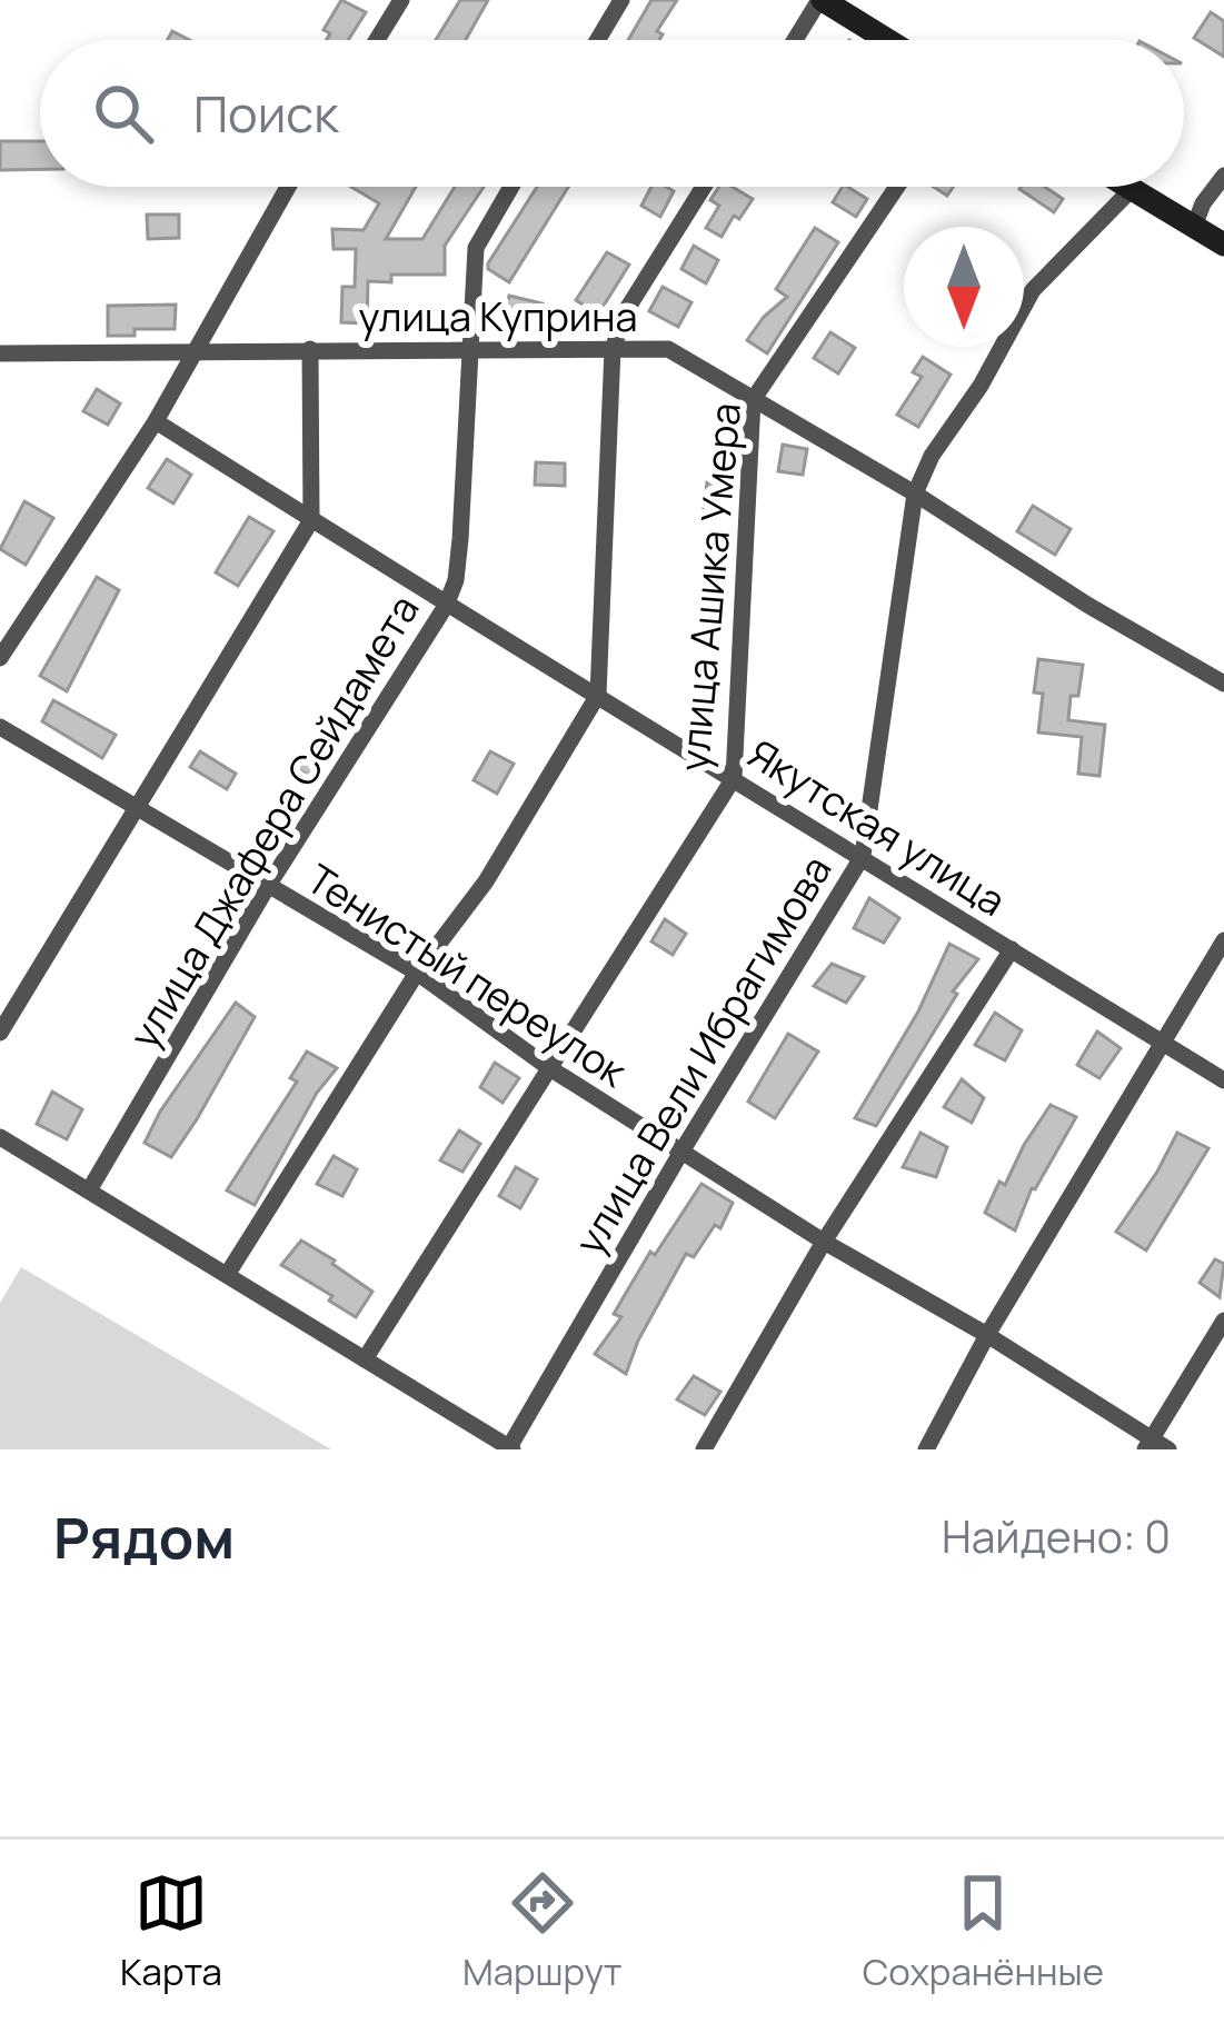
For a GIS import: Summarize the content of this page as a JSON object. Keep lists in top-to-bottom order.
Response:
{
  "streets": {
    "street": [
      "улица Куприна",
      "улица Ашика Умера",
      "улица Джафера Сейдамета",
      "Якутская улица",
      "Тенистый переулок",
      "улица Вели Ибрагимова"
    ]
  },
  "crossings": [
    ["улица Куприна", "улица Ашика Умера"],
    ["улица Куприна", "улица Джафера Сейдамета"],
    ["улица Куприна", "улица Вели Ибрагимова"],
    ["улица Ашика Умера", "Якутская улица"],
    ["улица Ашика Умера", "Тенистый переулок"],
    ["улица Джафера Сейдамета", "Якутская улица"],
    ["улица Джафера Сейдамета", "Тенистый переулок"],
    ["Якутская улица", "улица Вели Ибрагимова"],
    ["Тенистый переулок", "улица Вели Ибрагимова"]
  ],
  "north": "bottom",
  "page": {
    "search": "Поиск",
    "heading": ["Рядом", "Найдено: 0"],
    "nav": ["Карта", "Маршрут", "Сохранённые"]
  }
}
